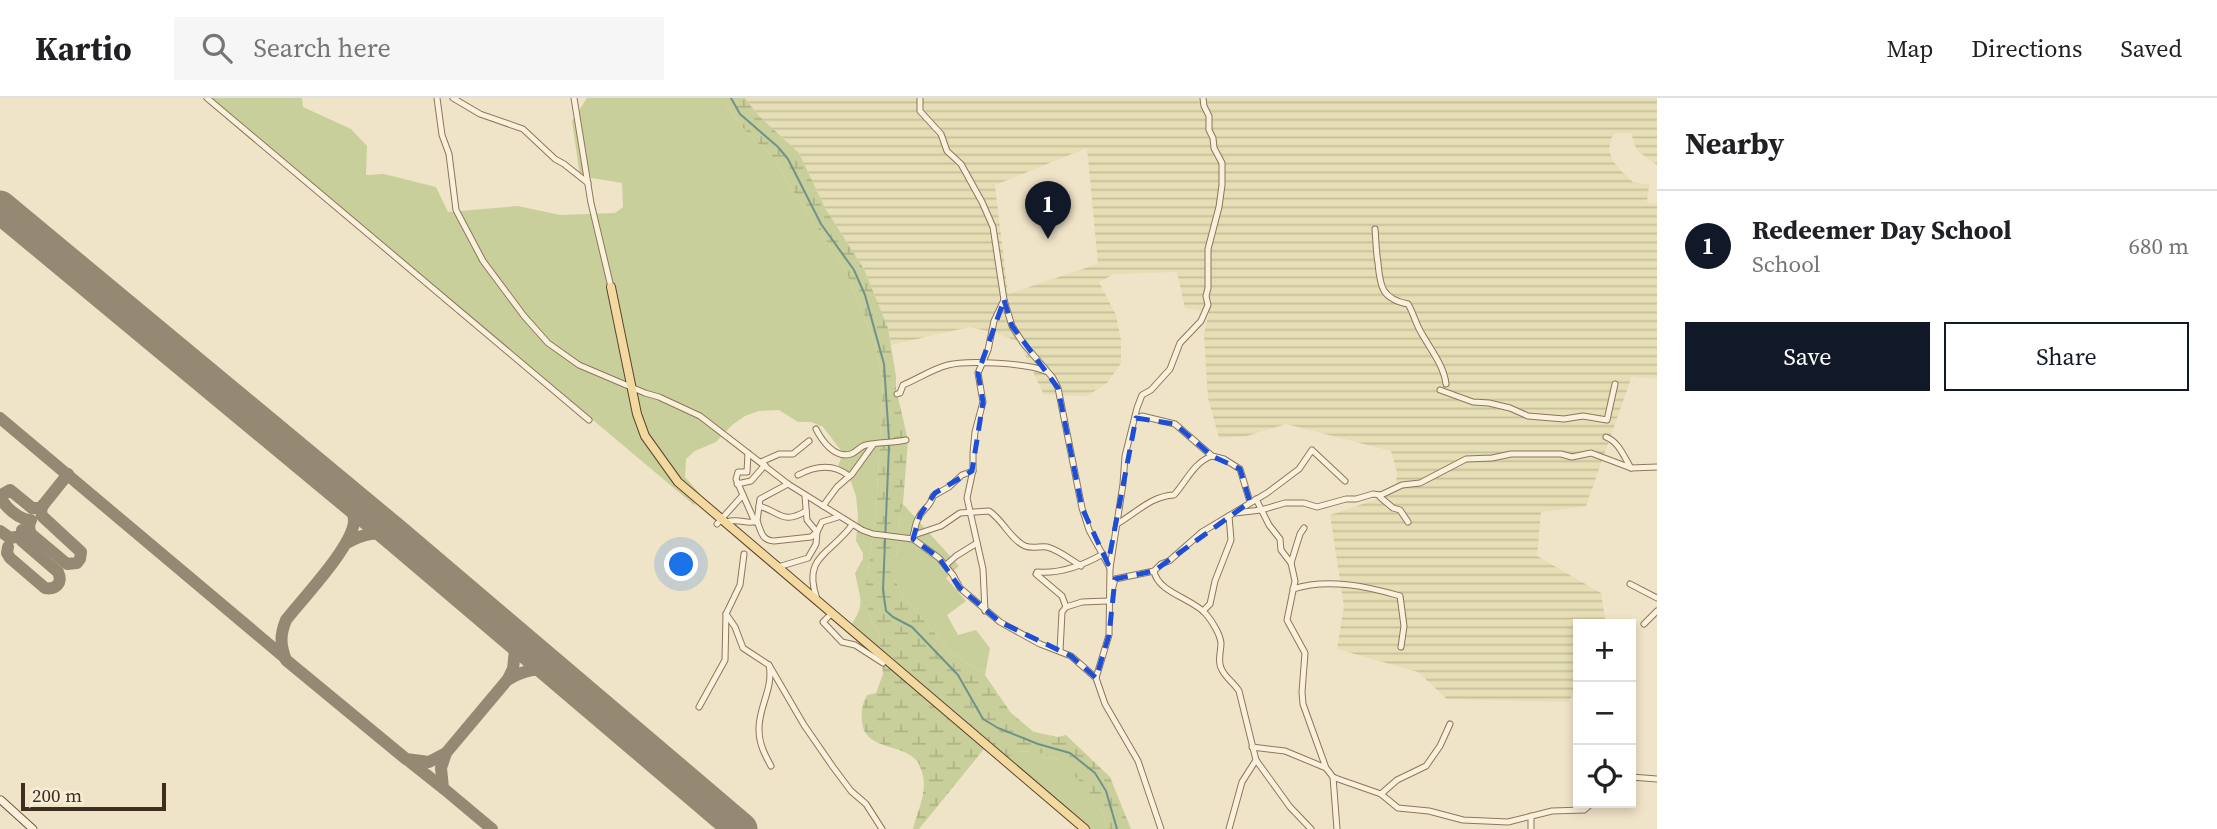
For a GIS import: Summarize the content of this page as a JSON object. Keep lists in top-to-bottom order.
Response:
{
  "scale_bar": "200 m",
  "page": {
    "header": "Kartio",
    "search": "Search here",
    "nav": ["Map", "Directions", "Saved"],
    "heading": "Nearby",
    "pins": "1",
    "list": [
      {
        "mark": "1",
        "name": "Redeemer Day School",
        "note": "School",
        "value": "680 m"
      }
    ],
    "buttons": ["Save", "Share"],
    "map_buttons": ["+", "−"],
    "scale": "200 m"
  }
}
